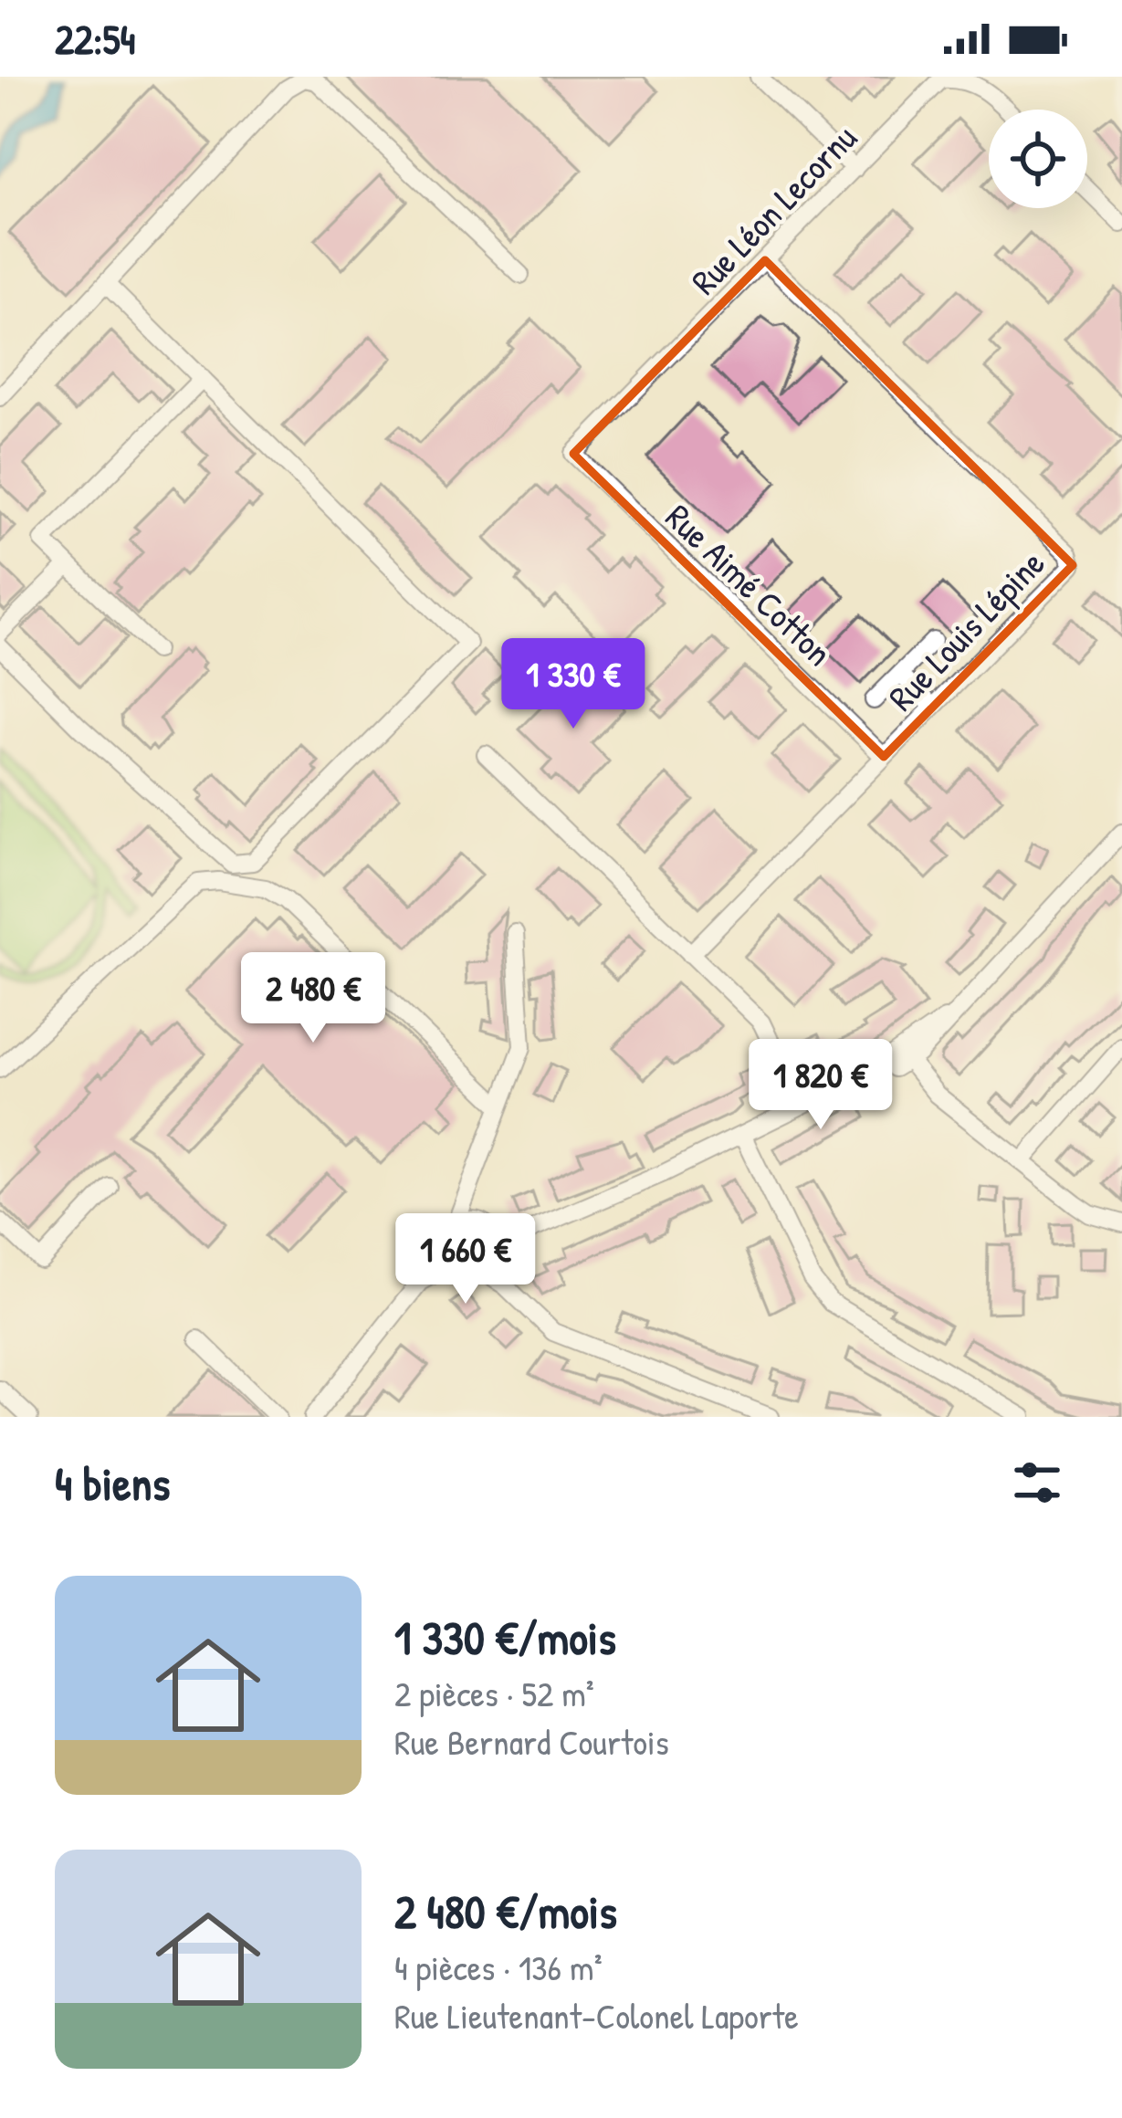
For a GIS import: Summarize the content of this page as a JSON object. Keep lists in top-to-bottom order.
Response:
{
  "streets": {
    "street": ["Rue Léon Lecornu", "Rue Aimé Cotton", "Rue Louis Lépine"]
  },
  "crossings": [
    ["Rue Léon Lecornu", "Rue Aimé Cotton"],
    ["Rue Léon Lecornu", "Rue Louis Lépine"],
    ["Rue Aimé Cotton", "Rue Louis Lépine"]
  ],
  "page": {
    "status": "22:54",
    "price": [
      "1 330 €",
      "2 480 €",
      "1 820 €",
      "1 660 €"
    ],
    "heading": "4 biens",
    "list": [
      {
        "name": "1 330 €/mois",
        "note": "2 pièces · 52 m² · Rue Bernard Courtois"
      },
      {
        "name": "2 480 €/mois",
        "note": "4 pièces · 136 m² · Rue Lieutenant-Colonel Laporte"
      }
    ]
  }
}
